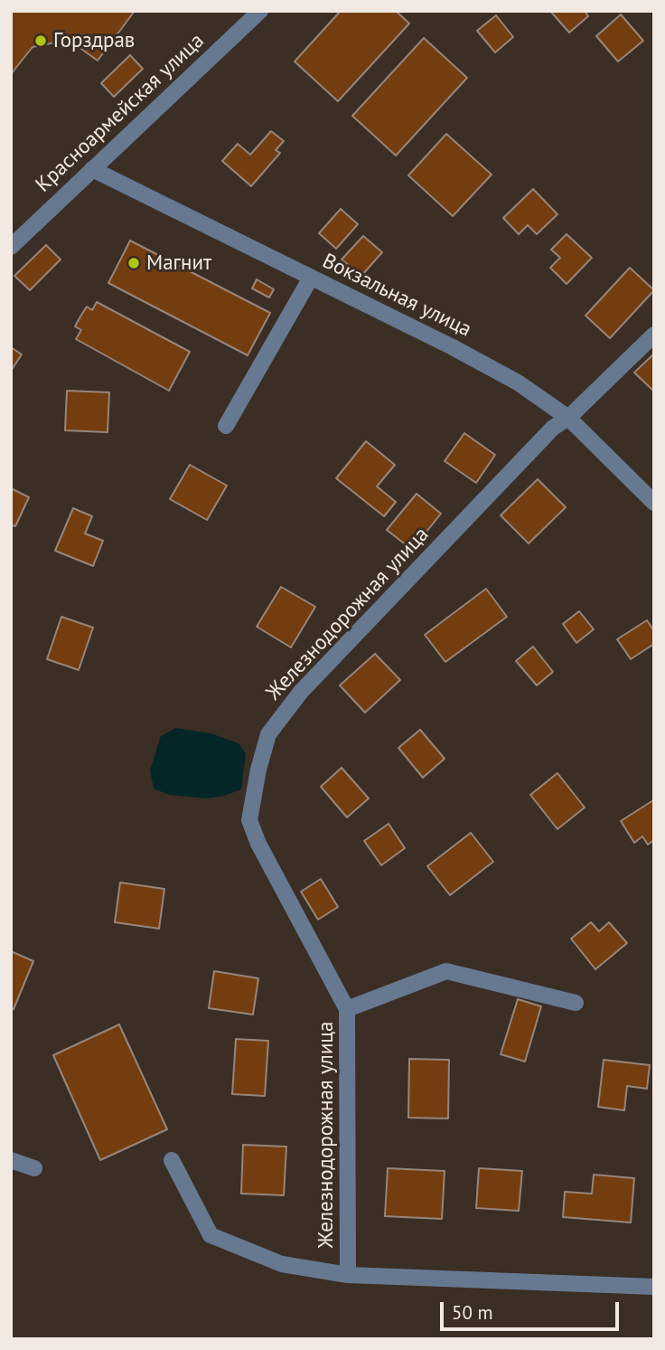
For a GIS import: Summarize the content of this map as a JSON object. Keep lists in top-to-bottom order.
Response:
{
  "streets": {
    "street": ["Красноармейская улица", "Вокзальная улица", "Железнодорожная улица"]
  },
  "crossings": [
    ["Красноармейская улица", "Вокзальная улица"],
    ["Вокзальная улица", "Железнодорожная улица"]
  ],
  "places": ["Горздрав", "Магнит"],
  "scale_bar": "50 m"
}
